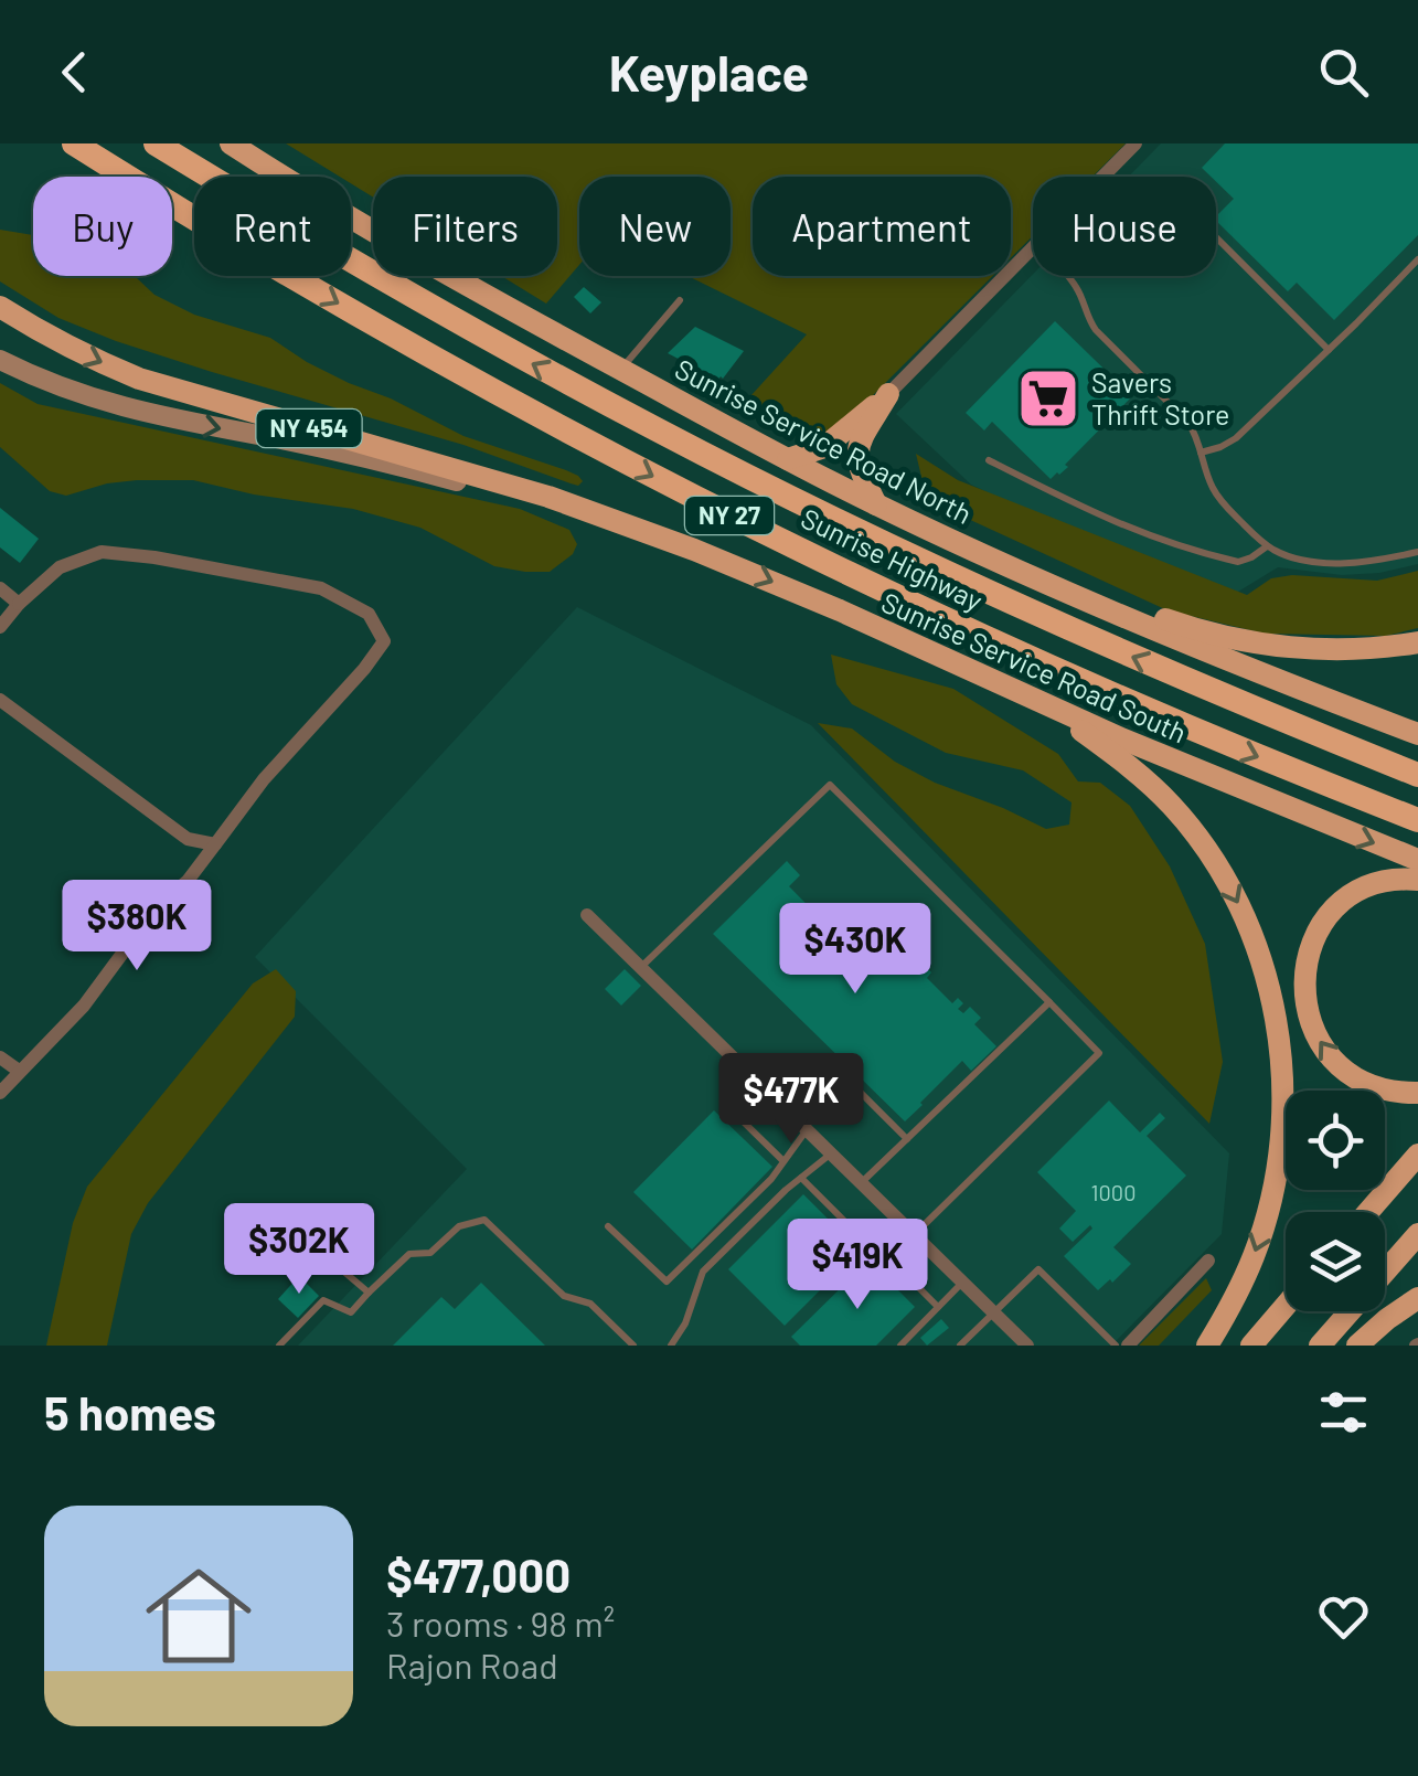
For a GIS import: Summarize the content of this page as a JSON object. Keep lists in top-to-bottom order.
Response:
{
  "streets": {
    "highway": [
      "NY 454",
      "Sunrise Service Road North",
      "NY 27",
      "Sunrise Highway",
      "Sunrise Service Road South"
    ]
  },
  "crossings": [
    ["NY 454", "Sunrise Service Road South"]
  ],
  "places": {
    "supermarket": ["Savers Thrift Store"]
  },
  "house_numbers": ["1000"],
  "page": {
    "header": "Keyplace",
    "chip": [
      "Buy",
      "Rent",
      "Filters",
      "New",
      "Apartment",
      "House"
    ],
    "price": [
      "$380K",
      "$430K",
      "$477K",
      "$302K",
      "$419K"
    ],
    "heading": "5 homes",
    "list": [
      {
        "name": "$477,000",
        "note": "3 rooms · 98 m² · Rajon Road"
      }
    ]
  }
}
